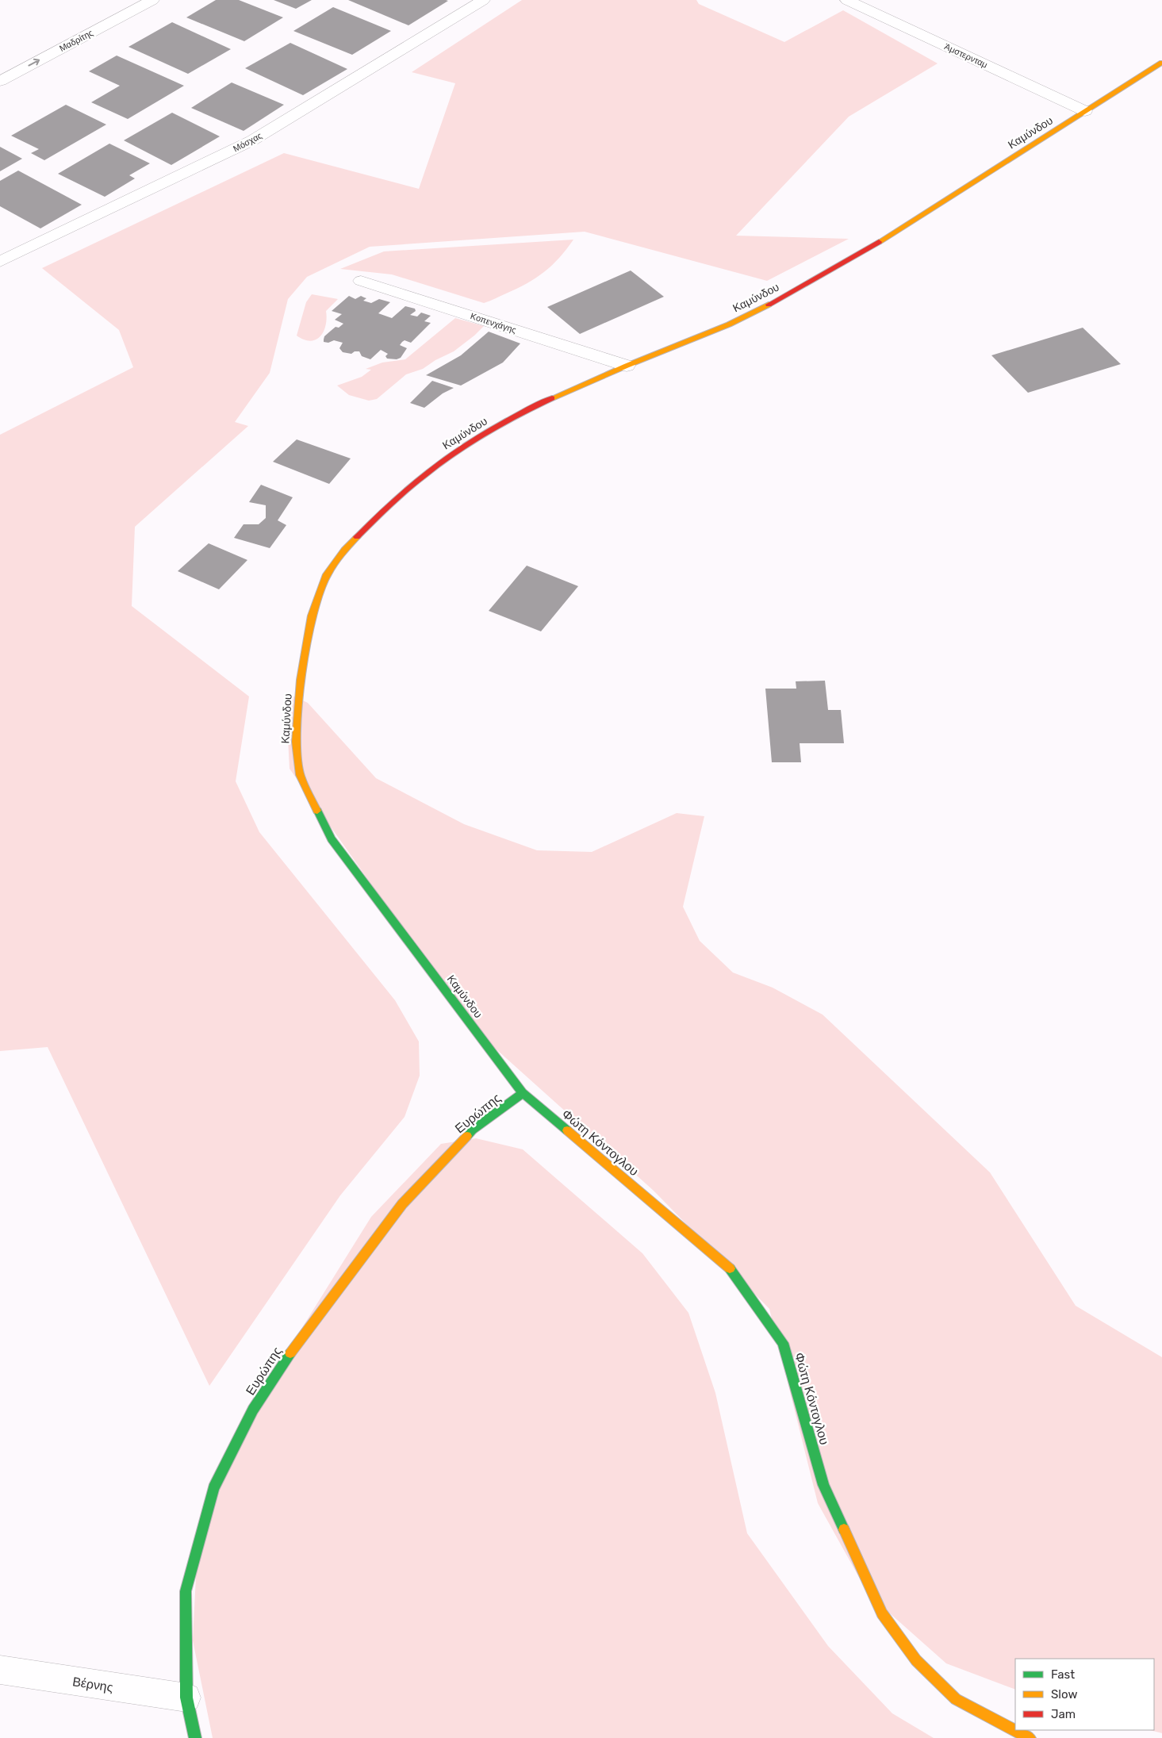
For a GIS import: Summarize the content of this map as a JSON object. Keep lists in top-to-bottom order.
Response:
{
  "streets": {
    "street": [
      "Μαδρίτης",
      "Άμστερνταμ",
      "Καμύνδου",
      "Μόσχας",
      "Κοπενχάγης",
      "Ευρώπης",
      "Φώτη Κόντογλου",
      "Βέρνης"
    ]
  },
  "crossings": [
    ["Άμστερνταμ", "Καμύνδου"],
    ["Καμύνδου", "Κοπενχάγης"],
    ["Καμύνδου", "Ευρώπης"],
    ["Καμύνδου", "Φώτη Κόντογλου"],
    ["Ευρώπης", "Φώτη Κόντογλου"],
    ["Ευρώπης", "Βέρνης"]
  ],
  "one_way": ["Μαδρίτης"],
  "legend": ["Fast", "Slow", "Jam"]
}
